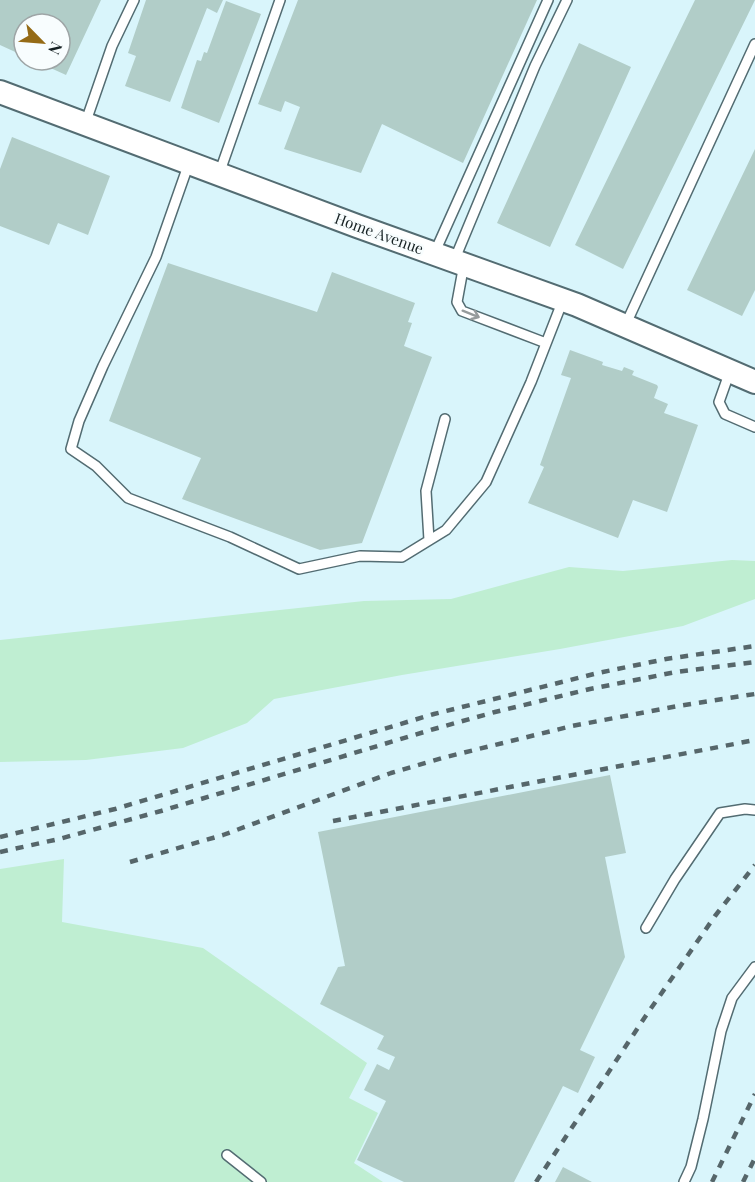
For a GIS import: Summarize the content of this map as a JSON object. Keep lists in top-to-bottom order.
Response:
{
  "streets": {
    "street": ["Home Avenue"]
  },
  "north": "bottom right"
}
